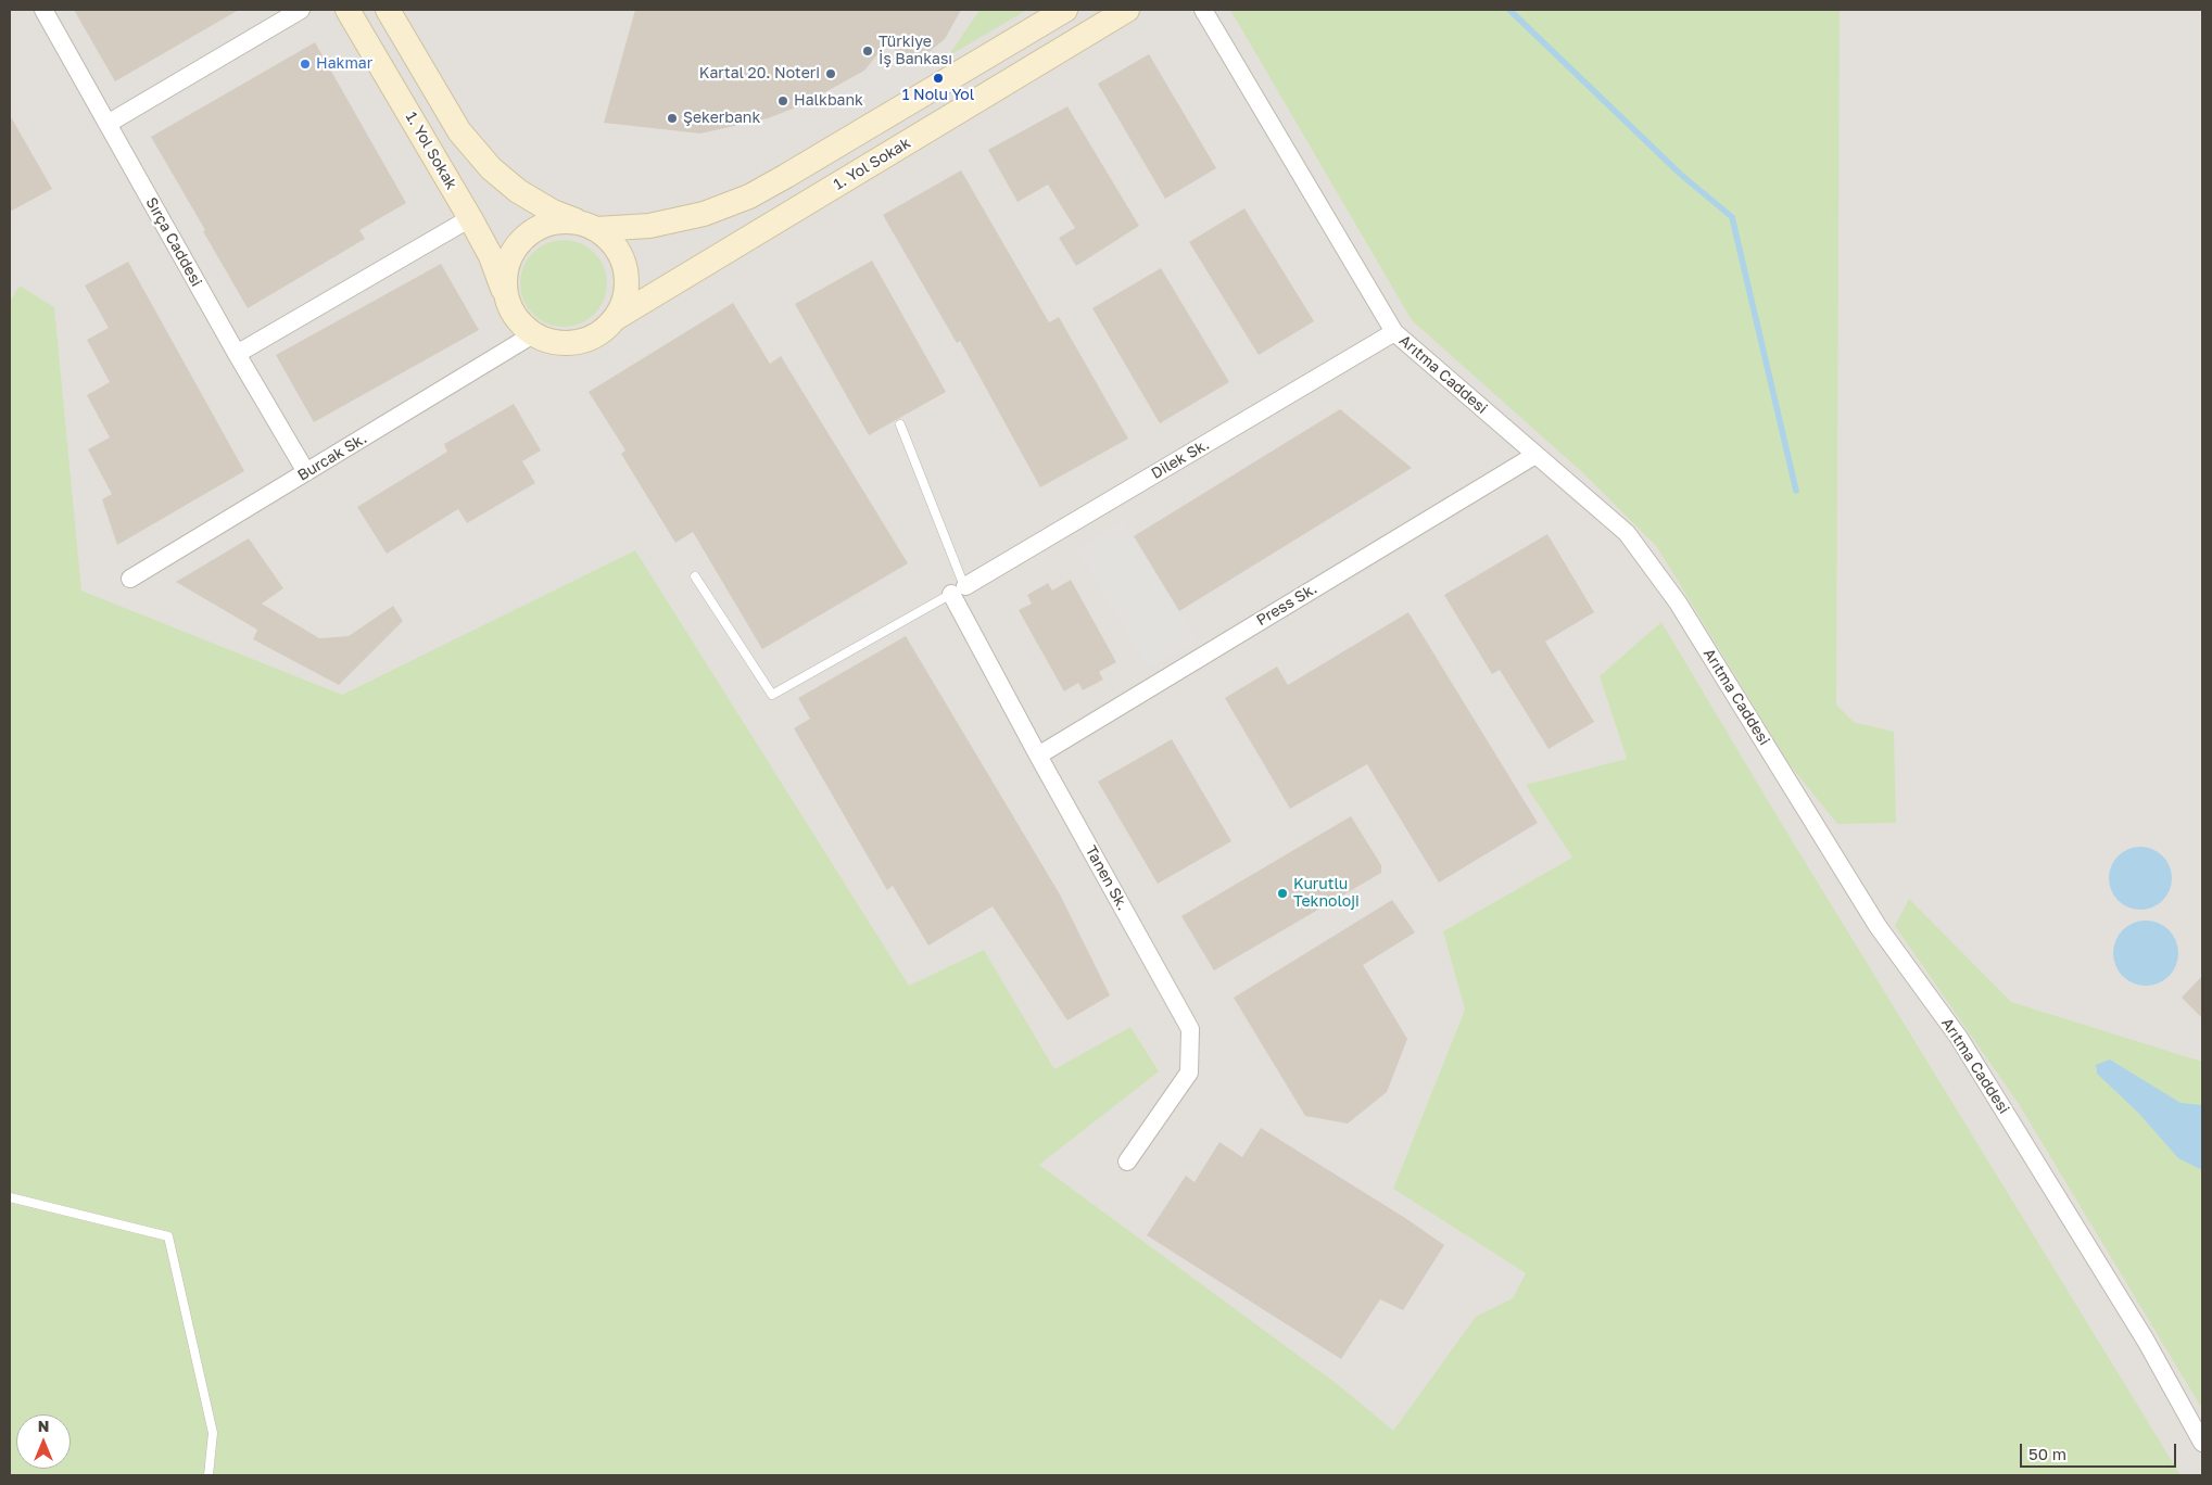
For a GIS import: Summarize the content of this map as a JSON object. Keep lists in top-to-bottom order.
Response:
{
  "streets": {
    "main road": ["1. Yol Sokak"],
    "street": [
      "Sırça Caddesi",
      "Arıtma Caddesi",
      "Burcak Sk.",
      "Dilek Sk.",
      "Press Sk.",
      "Tanen Sk."
    ]
  },
  "crossings": [
    ["1. Yol Sokak", "Burcak Sk."],
    ["Sırça Caddesi", "Burcak Sk."],
    ["Arıtma Caddesi", "Dilek Sk."],
    ["Arıtma Caddesi", "Press Sk."],
    ["Dilek Sk.", "Tanen Sk."],
    ["Press Sk.", "Tanen Sk."]
  ],
  "places": [
    "Türkiye İş Bankası",
    "Hakmar",
    "Kartal 20. Noteri",
    "1 Nolu Yol",
    "Halkbank",
    "Şekerbank",
    "Kurutlu Teknoloji"
  ],
  "scale_bar": "50 m",
  "north": "top"
}
